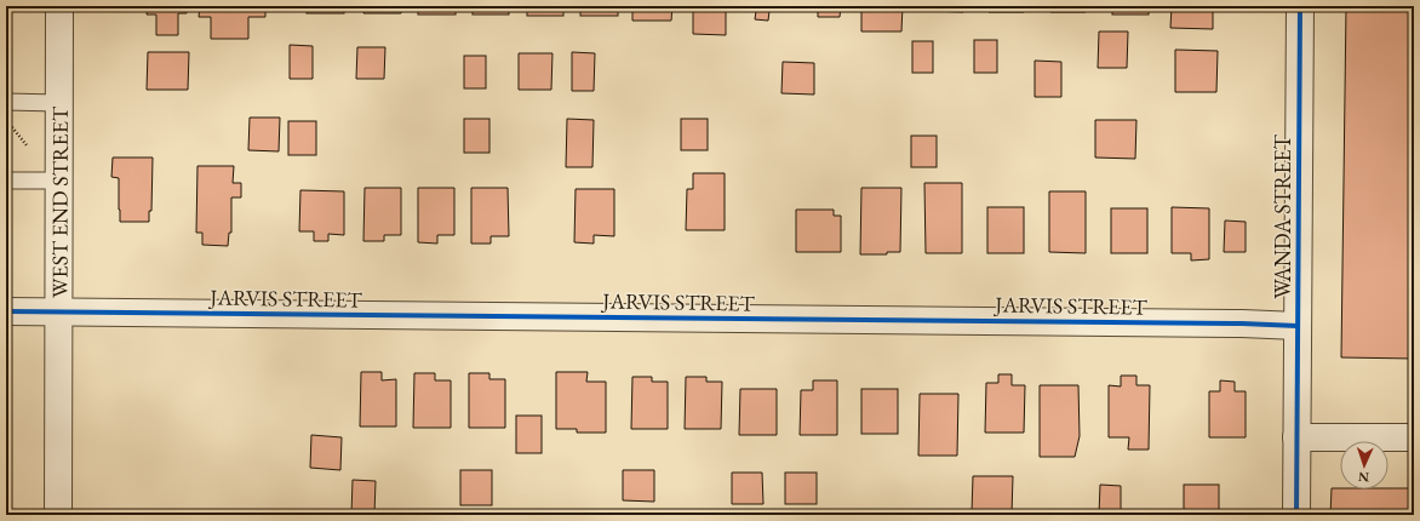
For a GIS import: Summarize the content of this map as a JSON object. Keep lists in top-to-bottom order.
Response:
{
  "streets": {
    "street": ["WEST END STREET", "WANDA STREET", "JARVIS STREET"]
  },
  "crossings": [
    ["WEST END STREET", "JARVIS STREET"],
    ["WANDA STREET", "JARVIS STREET"]
  ],
  "north": "bottom"
}
